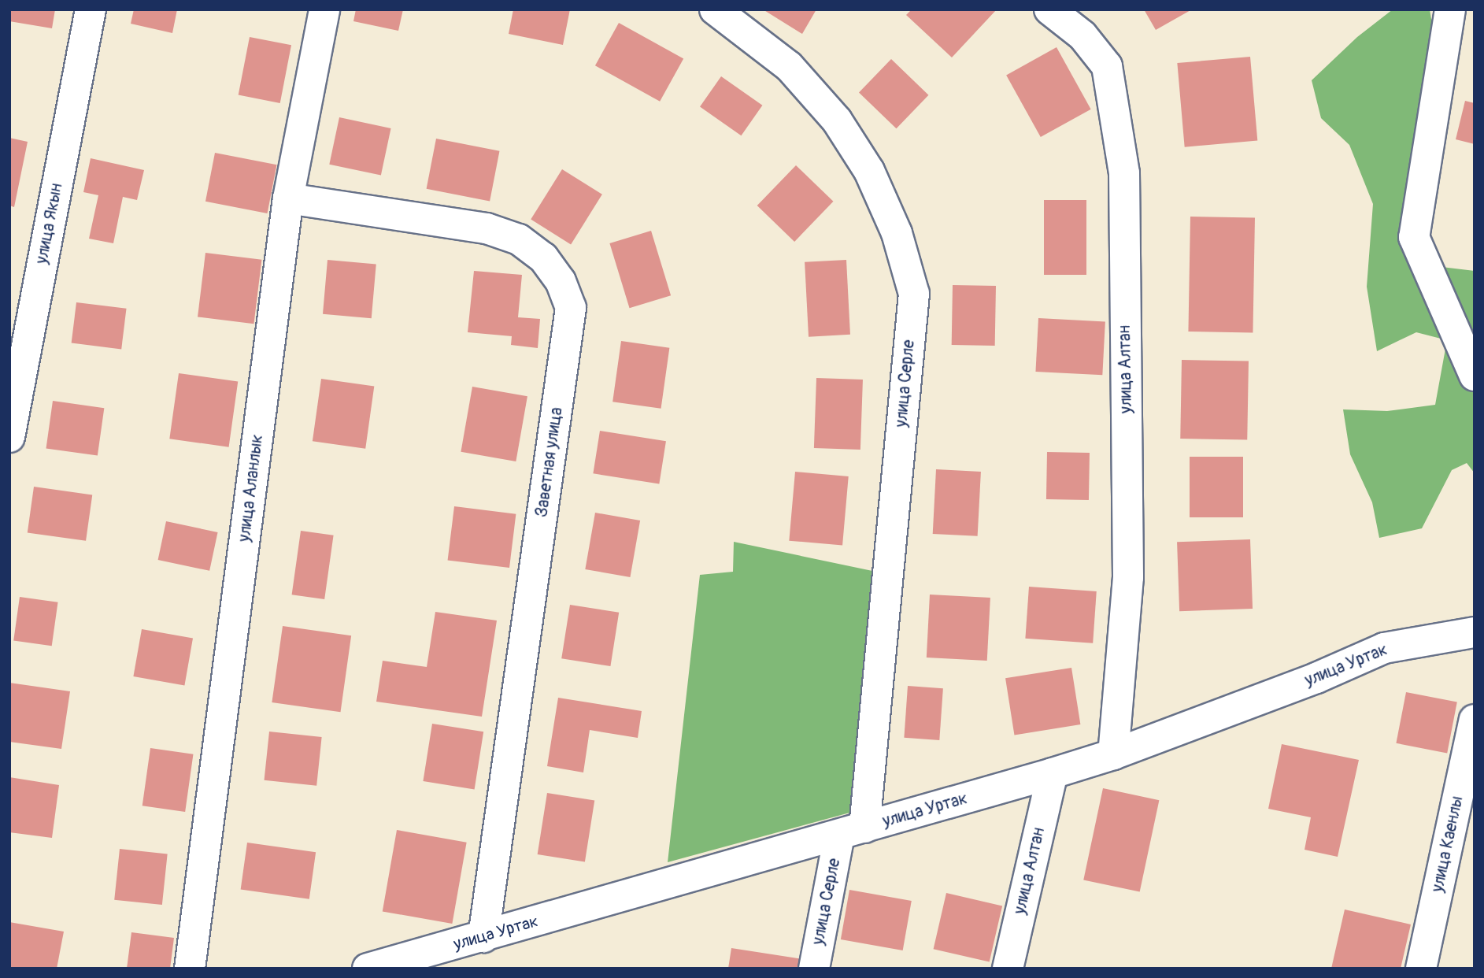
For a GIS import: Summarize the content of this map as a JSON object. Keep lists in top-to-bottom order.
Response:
{
  "streets": {
    "street": [
      "улица Якын",
      "улица Алтан",
      "улица Серле",
      "Заветная улица",
      "улица Аланлык",
      "улица Уртак",
      "улица Каенлы"
    ]
  },
  "crossings": [
    ["улица Алтан", "улица Уртак"],
    ["улица Серле", "улица Уртак"],
    ["Заветная улица", "улица Аланлык"],
    ["Заветная улица", "улица Уртак"]
  ]
}
